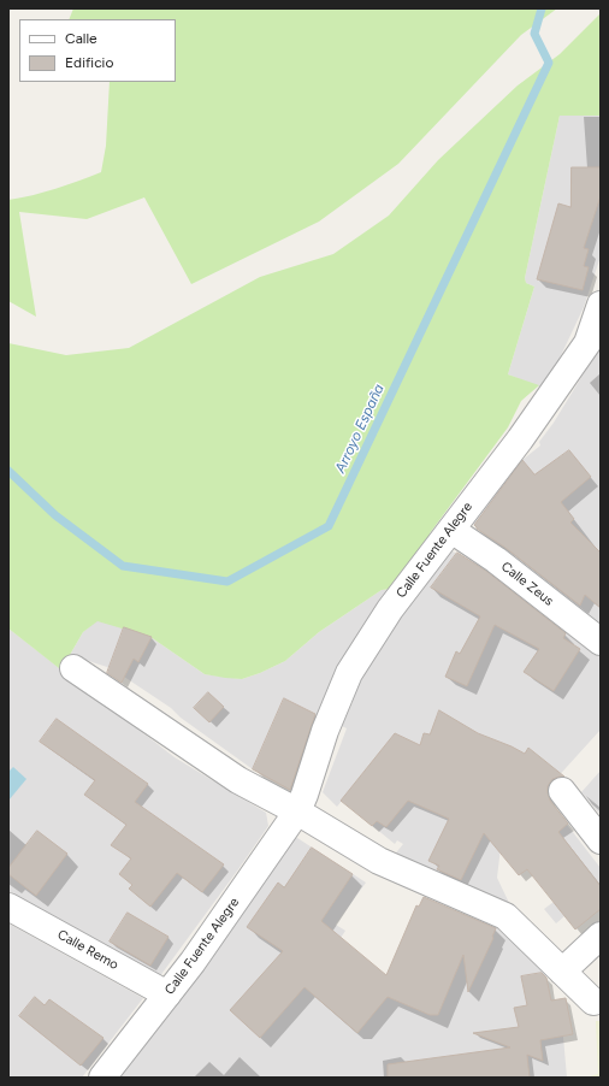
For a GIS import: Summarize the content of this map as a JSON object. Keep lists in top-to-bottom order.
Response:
{
  "streets": {
    "street": ["Calle Fuente Alegre", "Calle Zeus", "Calle Remo"]
  },
  "crossings": [
    ["Calle Fuente Alegre", "Calle Zeus"],
    ["Calle Fuente Alegre", "Calle Remo"]
  ],
  "water": ["Arroyo España"],
  "legend": ["Calle", "Edificio"]
}
